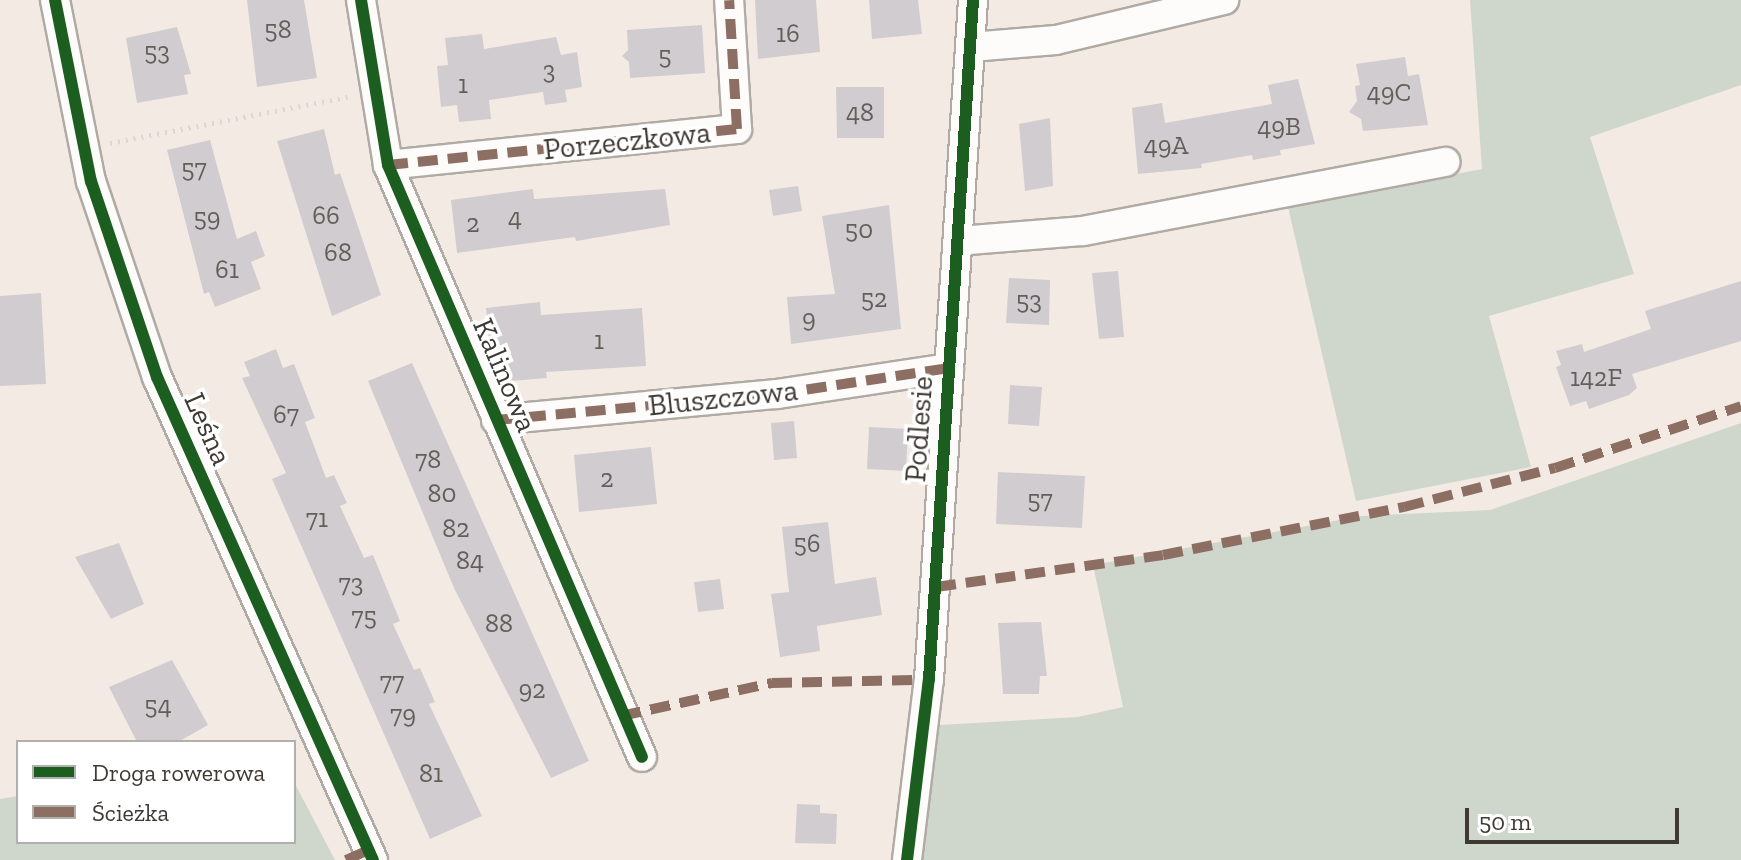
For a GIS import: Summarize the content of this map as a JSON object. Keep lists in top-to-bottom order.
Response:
{
  "streets": {
    "street": [
      "Porzeczkowa",
      "Kalinowa",
      "Bluszczowa",
      "Leśna",
      "Podlesie"
    ]
  },
  "crossings": [
    ["Porzeczkowa", "Kalinowa"],
    ["Kalinowa", "Bluszczowa"],
    ["Bluszczowa", "Podlesie"]
  ],
  "house_numbers": [
    "58",
    "16",
    "53",
    "5",
    "3",
    "1",
    "49C",
    "48",
    "49B",
    "49A",
    "57",
    "66",
    "59",
    "4",
    "2",
    "50",
    "68",
    "61",
    "52",
    "53",
    "9",
    "1",
    "142F",
    "67",
    "78",
    "2",
    "80",
    "57",
    "71",
    "82",
    "56",
    "84",
    "73",
    "75",
    "88",
    "77",
    "92",
    "54",
    "79",
    "81"
  ],
  "legend": ["Droga rowerowa", "Ścieżka"],
  "scale_bar": "50 m"
}
